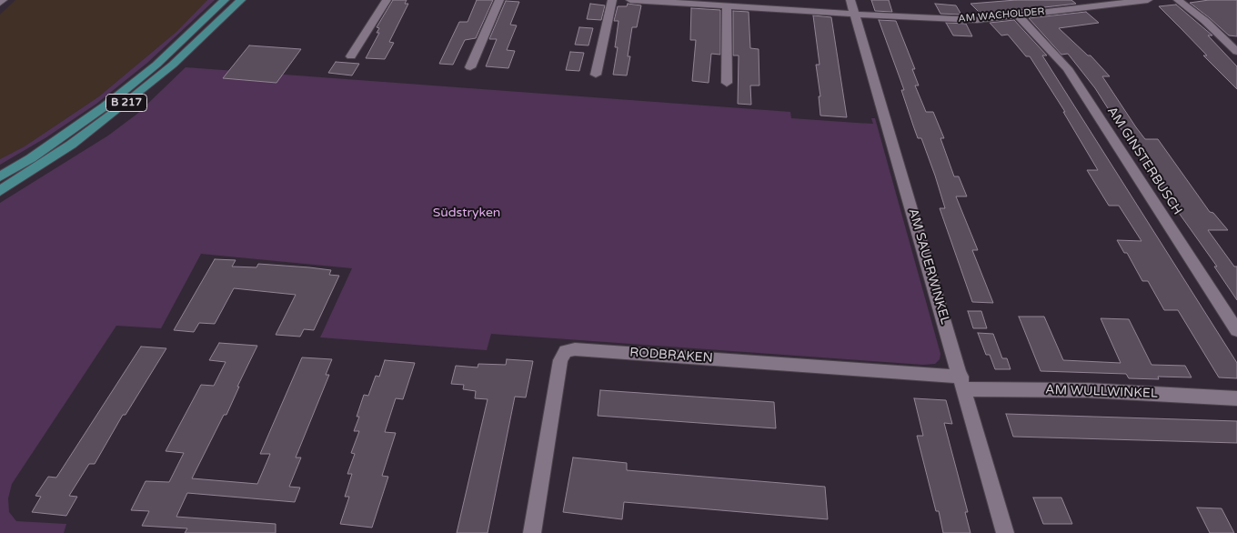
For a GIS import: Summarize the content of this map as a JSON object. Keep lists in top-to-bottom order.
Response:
{
  "streets": {
    "main road": ["B 217"],
    "street": [
      "AM WACHOLDER",
      "AM GINSTERBUSCH",
      "AM SAUERWINKEL",
      "RODBRAKEN",
      "AM WULLWINKEL"
    ]
  },
  "crossings": [
    ["AM WACHOLDER", "AM GINSTERBUSCH"],
    ["AM WACHOLDER", "AM SAUERWINKEL"],
    ["AM SAUERWINKEL", "RODBRAKEN"],
    ["AM SAUERWINKEL", "AM WULLWINKEL"],
    ["RODBRAKEN", "AM WULLWINKEL"]
  ],
  "parks": ["Südstryken"]
}
